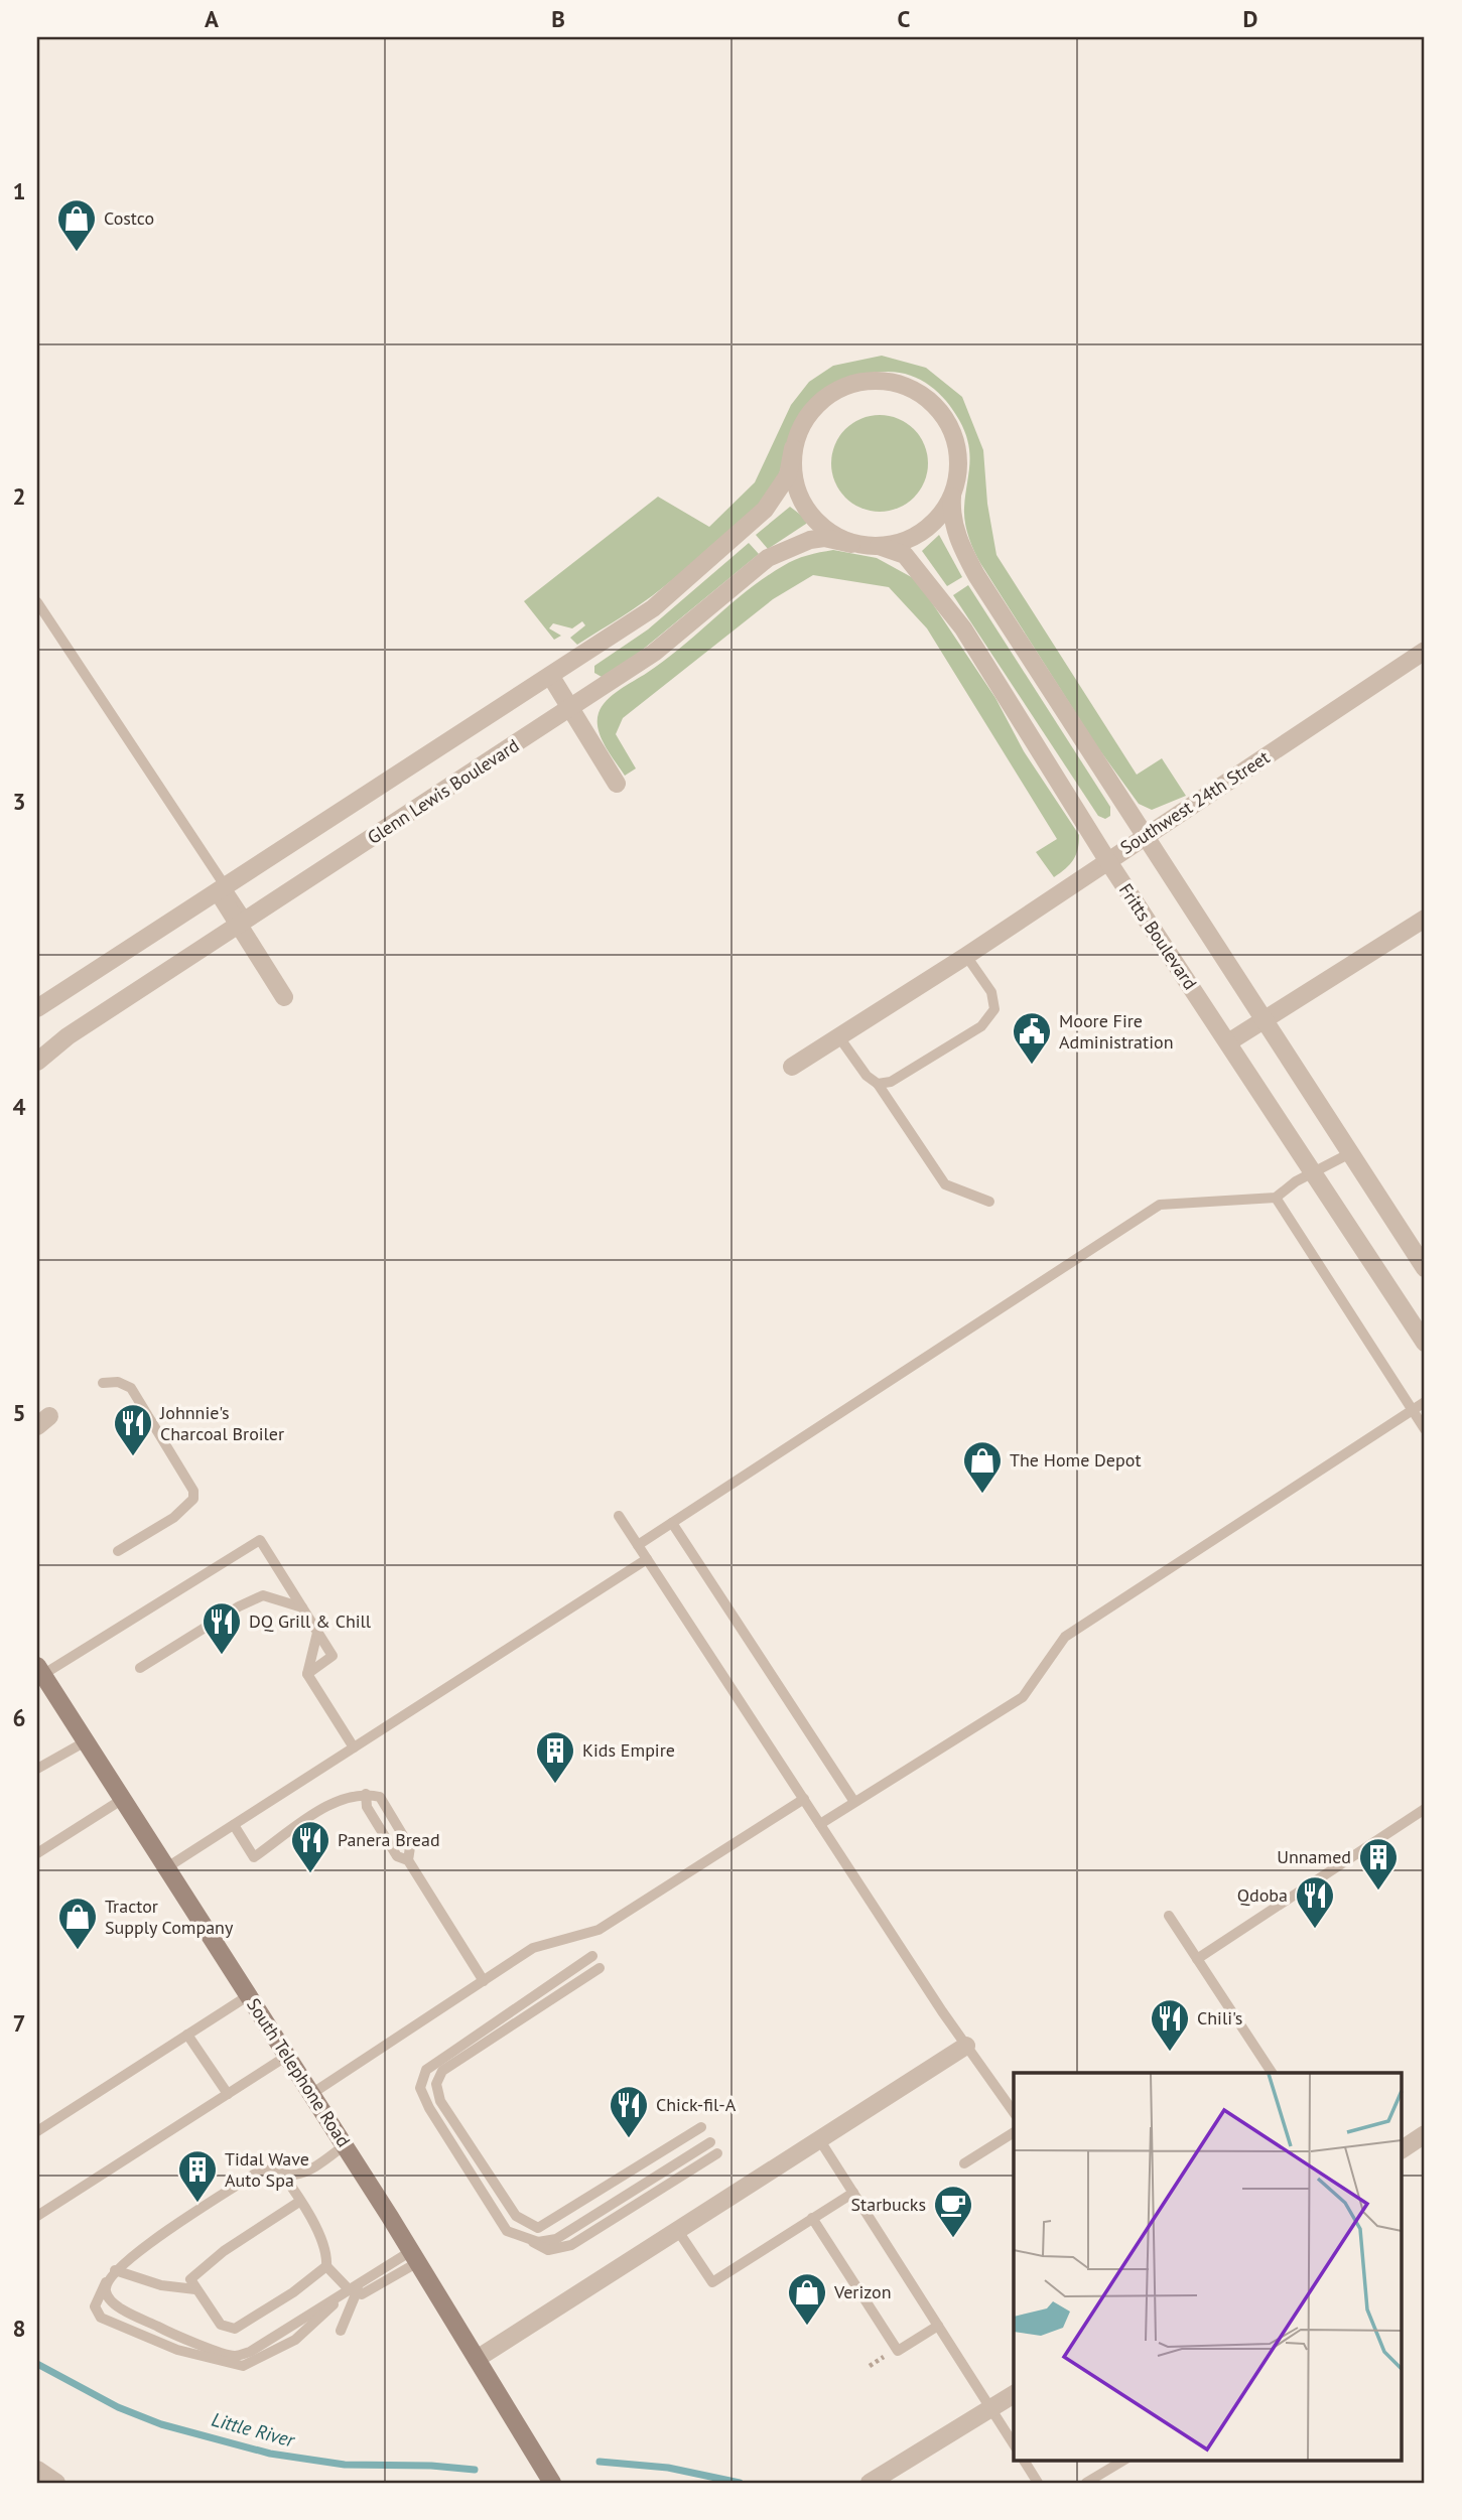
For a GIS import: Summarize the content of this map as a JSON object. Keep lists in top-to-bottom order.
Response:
{
  "streets": {
    "main road": ["South Telephone Road"],
    "street": ["Glenn Lewis Boulevard", "Southwest 24th Street", "Fritts Boulevard"]
  },
  "crossings": [
    ["Glenn Lewis Boulevard", "Fritts Boulevard"],
    ["Southwest 24th Street", "Fritts Boulevard"]
  ],
  "water": ["Little River"],
  "places": {
    "shop": [
      "Costco",
      "The Home Depot",
      "Tractor Supply Company",
      "Verizon"
    ],
    "public building": ["Moore Fire Administration"],
    "restaurant": [
      "Johnnie's Charcoal Broiler",
      "DQ Grill & Chill",
      "Panera Bread",
      "Qdoba",
      "Chili's",
      "Chick-fil-A"
    ],
    "building": ["Kids Empire", "Unnamed", "Tidal Wave Auto Spa"],
    "cafe": ["Starbucks"]
  },
  "grid": {
    "columns": [
      "A",
      "B",
      "C",
      "D"
    ],
    "rows": [
      "1",
      "2",
      "3",
      "4",
      "5",
      "6",
      "7",
      "8"
    ]
  }
}
